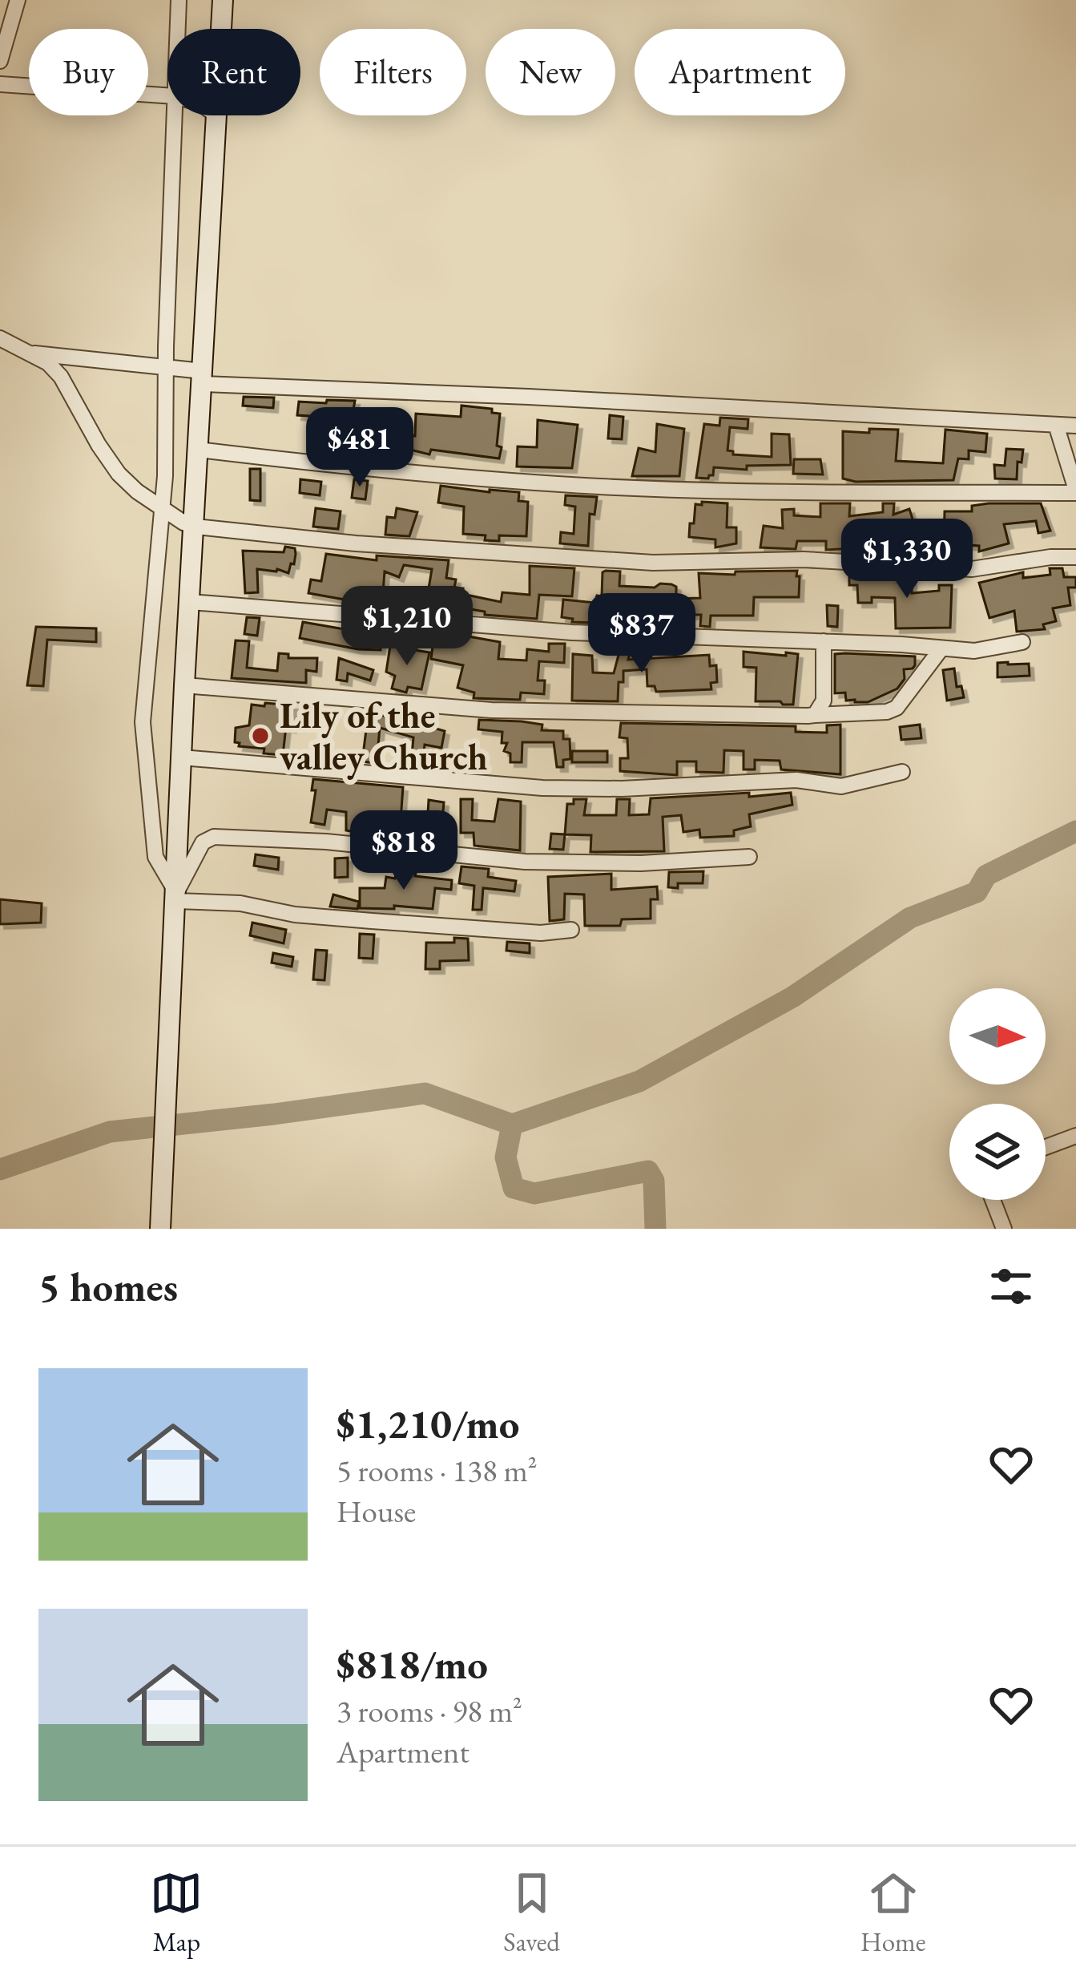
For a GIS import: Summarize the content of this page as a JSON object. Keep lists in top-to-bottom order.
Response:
{
  "places": ["Lily of the valley Church"],
  "north": "right",
  "page": {
    "chip": [
      "Buy",
      "Rent",
      "Filters",
      "New",
      "Apartment"
    ],
    "price": [
      "$481",
      "$1,330",
      "$1,210",
      "$837",
      "$818"
    ],
    "heading": "5 homes",
    "list": [
      {
        "name": "$1,210/mo",
        "note": "5 rooms · 138 m² · House"
      },
      {
        "name": "$818/mo",
        "note": "3 rooms · 98 m² · Apartment"
      }
    ],
    "tabs": ["Map", "Saved", "Home"]
  }
}
